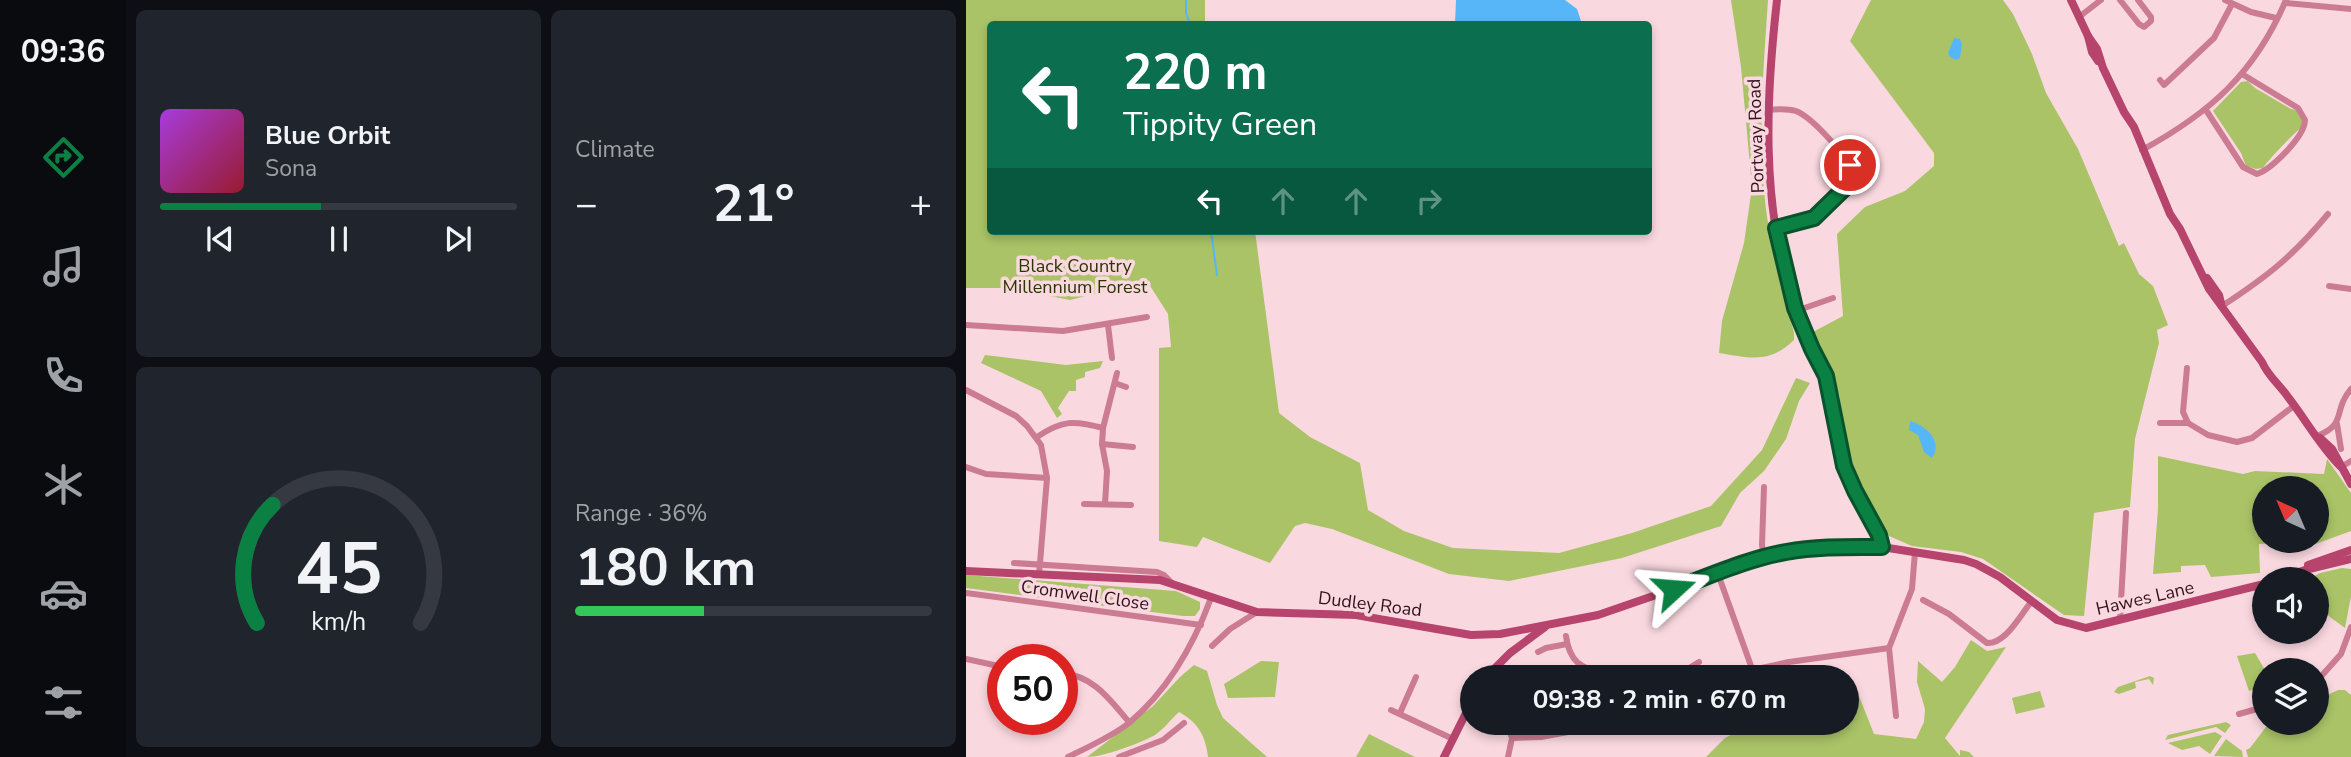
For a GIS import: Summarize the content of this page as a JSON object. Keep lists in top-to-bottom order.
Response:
{
  "streets": {
    "main road": ["Portway Road", "Hawes Lane", "Dudley Road"],
    "street": ["Cromwell Close"]
  },
  "crossings": [
    ["Portway Road", "Hawes Lane"],
    ["Portway Road", "Dudley Road"],
    ["Hawes Lane", "Dudley Road"]
  ],
  "parks": ["Black Country Millennium Forest"],
  "north": "top left",
  "page": {
    "tabs": "09:36",
    "tile": [
      "Climate",
      ["Range · 36%", "180 km"]
    ],
    "turn": ["220 m", "Tippity Green"],
    "song": ["Blue Orbit", "Sona"],
    "heat": ["−", "21°", "+"],
    "limit": "50",
    "trip": "09:38 · 2 min · 670 m",
    "gauge": ["45", "km/h"]
  }
}
